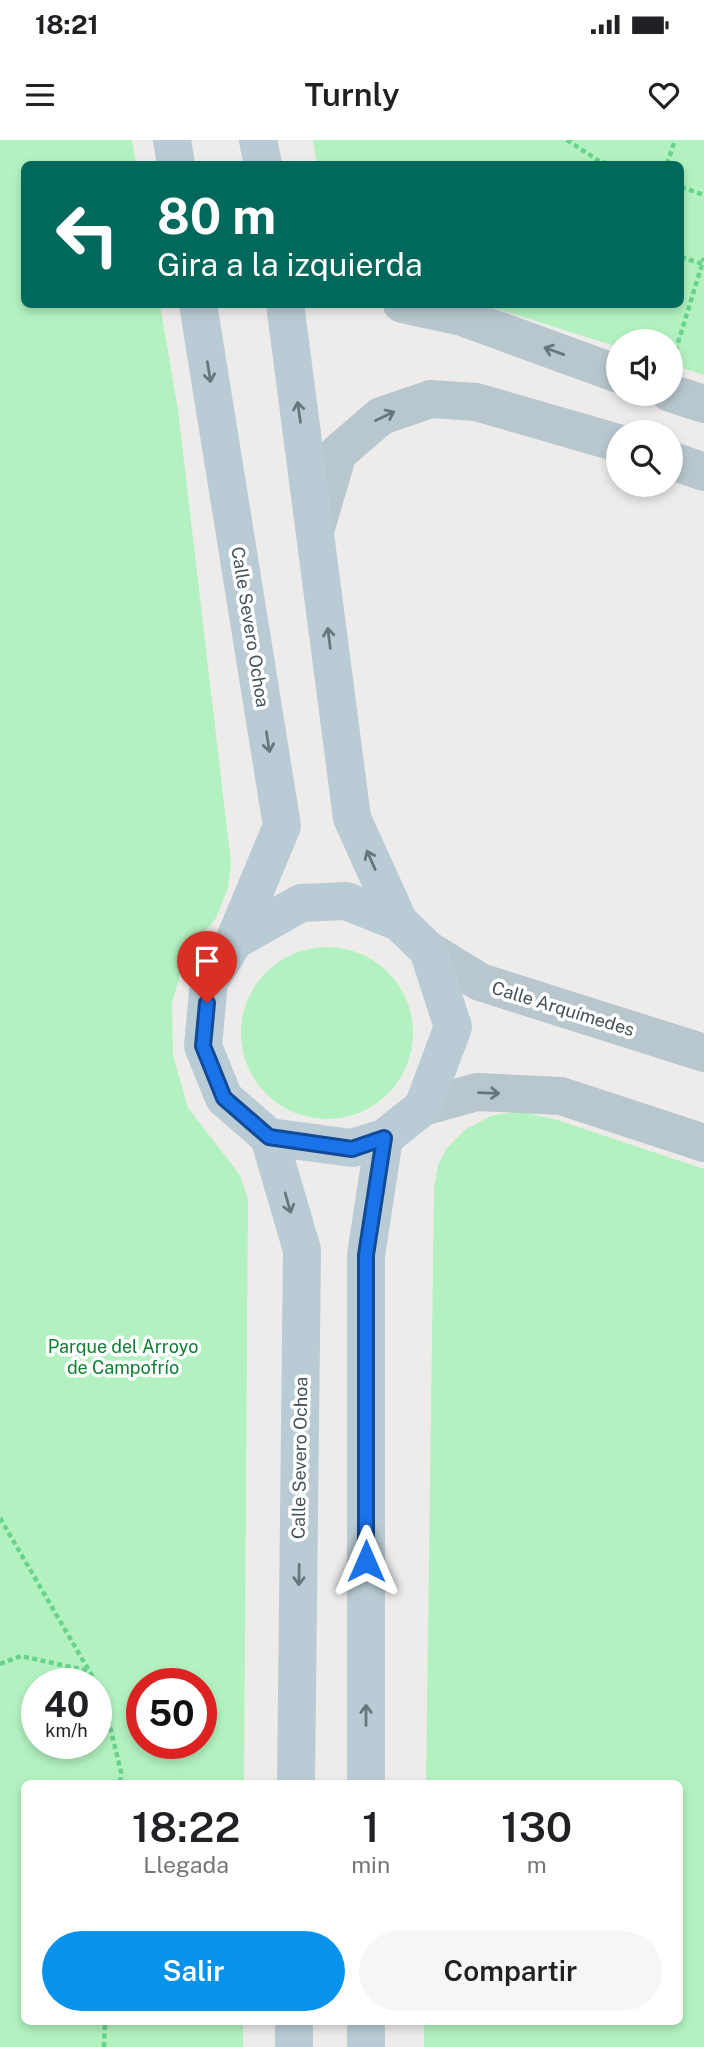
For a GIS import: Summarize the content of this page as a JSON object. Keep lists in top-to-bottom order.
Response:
{
  "streets": {
    "main road": ["Calle Severo Ochoa"],
    "street": ["Calle Arquímedes"]
  },
  "crossings": [
    ["Calle Severo Ochoa", "Calle Arquímedes"]
  ],
  "parks": ["Parque del Arroyo de Campofrío"],
  "page": {
    "status": "18:21",
    "header": "Turnly",
    "turn": ["80 m", "Gira a la izquierda"],
    "speed": "40 km/h",
    "limit": "50",
    "eta": [
      "18:22",
      "Llegada",
      "1",
      "min",
      "130",
      "m"
    ],
    "buttons": ["Salir", "Compartir"]
  }
}
